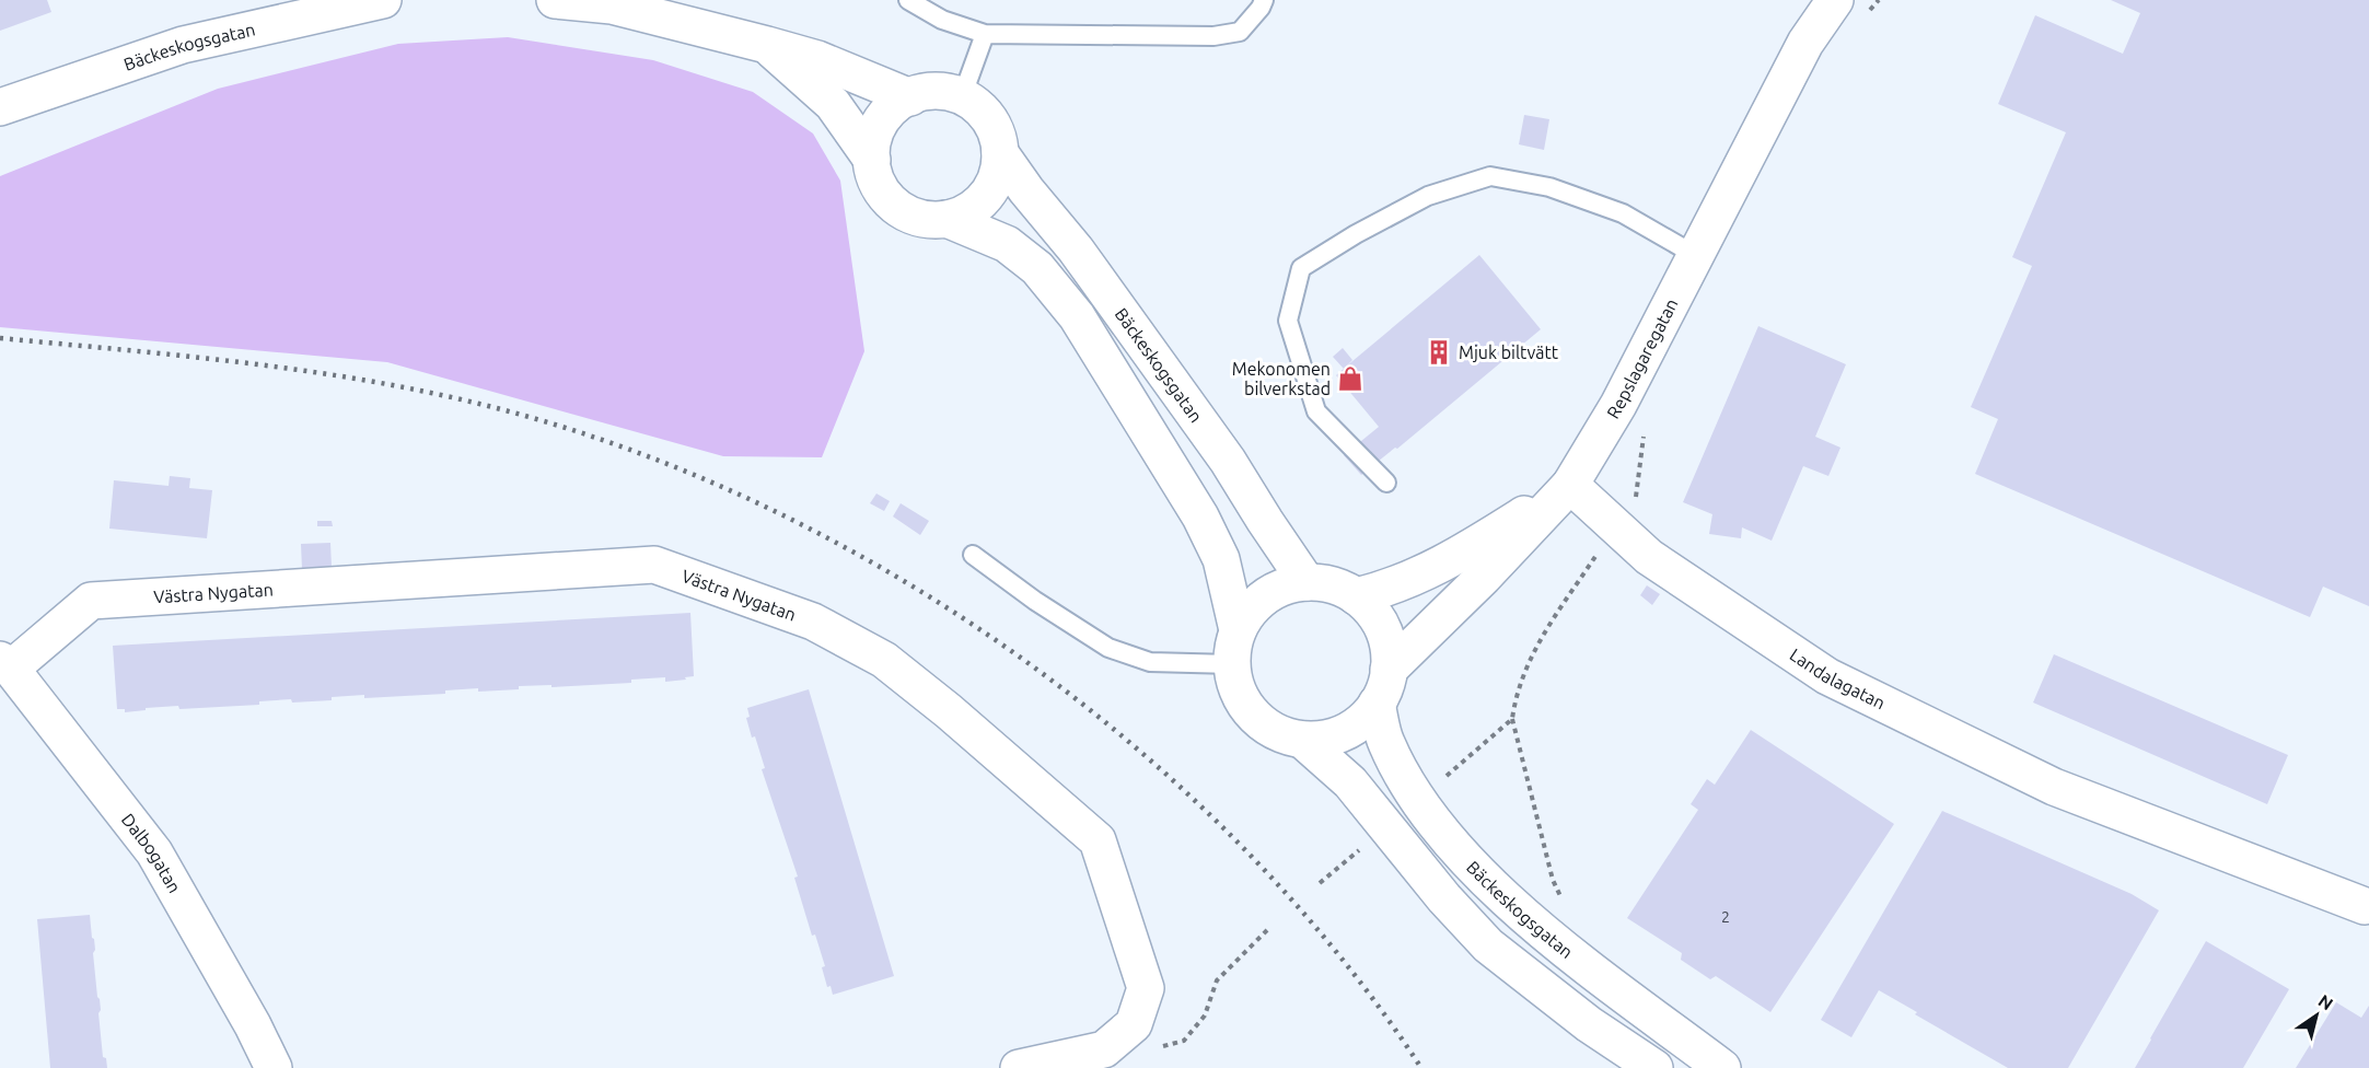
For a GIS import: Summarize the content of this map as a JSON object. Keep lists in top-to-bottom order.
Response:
{
  "streets": {
    "street": [
      "Bäckeskogsgatan",
      "Repslagaregatan",
      "Västra Nygatan",
      "Landalagatan",
      "Dalbogatan"
    ]
  },
  "crossings": [
    ["Bäckeskogsgatan", "Repslagaregatan"],
    ["Repslagaregatan", "Landalagatan"],
    ["Västra Nygatan", "Dalbogatan"]
  ],
  "places": {
    "building": ["Mjuk biltvätt"],
    "shop": ["Mekonomen bilverkstad"]
  },
  "house_numbers": ["2"],
  "north": "top right"
}
